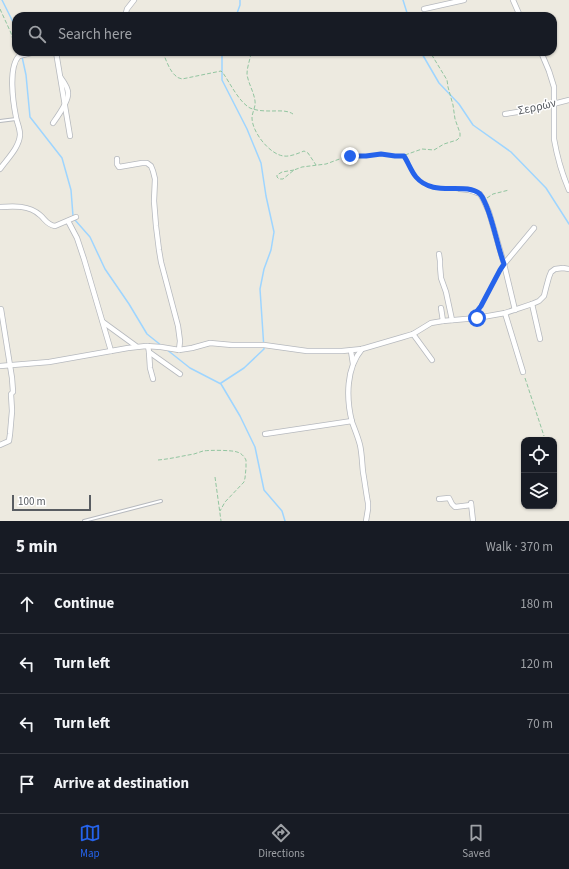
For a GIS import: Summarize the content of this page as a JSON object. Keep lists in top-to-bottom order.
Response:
{
  "streets": {
    "street": ["Σερρών"]
  },
  "scale_bar": "100 m",
  "page": {
    "search": "Search here",
    "scale": "100 m",
    "heading": ["5 min", "Walk · 370 m"],
    "list": [
      ["Continue", "180 m"],
      ["Turn left", "120 m"],
      ["Turn left", "70 m"],
      "Arrive at destination"
    ],
    "nav": ["Map", "Directions", "Saved"]
  }
}
